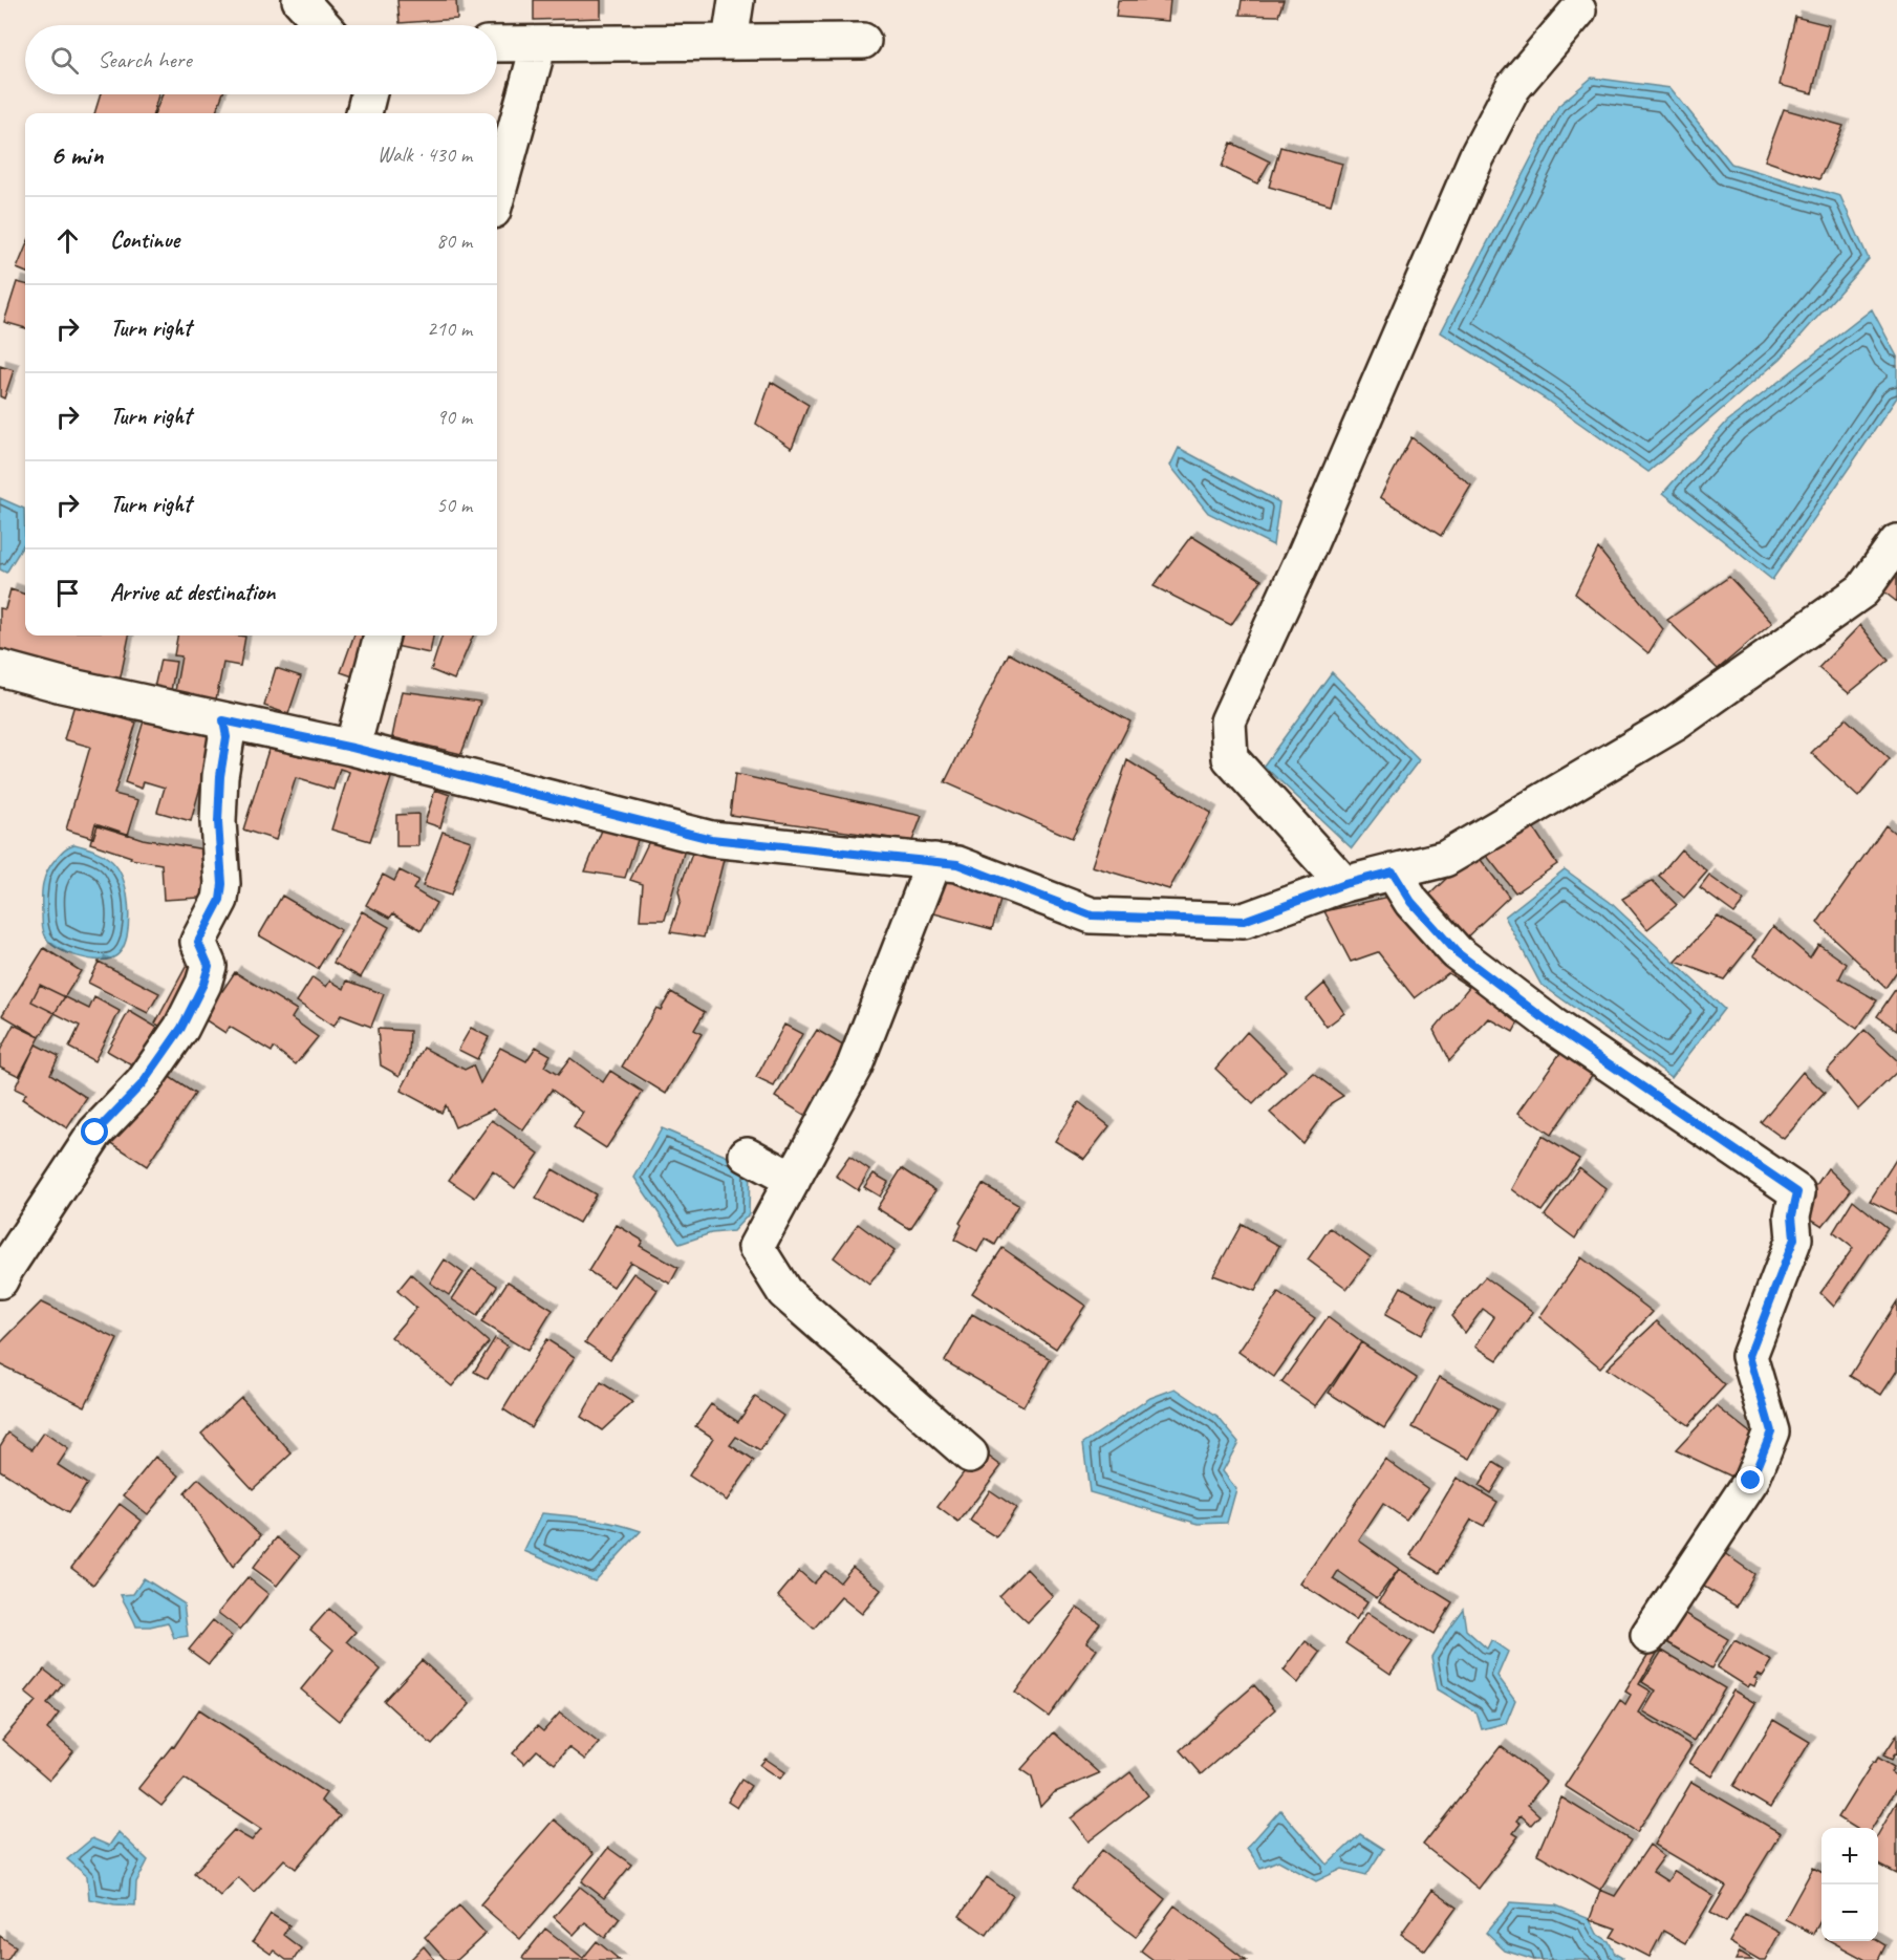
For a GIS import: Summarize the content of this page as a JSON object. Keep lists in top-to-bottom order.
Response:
{
  "page": {
    "search": "Search here",
    "heading": ["6 min", "Walk · 430 m"],
    "list": [
      ["Continue", "80 m"],
      ["Turn right", "210 m"],
      ["Turn right", "90 m"],
      ["Turn right", "50 m"],
      "Arrive at destination"
    ],
    "map_buttons": ["+", "−"]
  }
}
